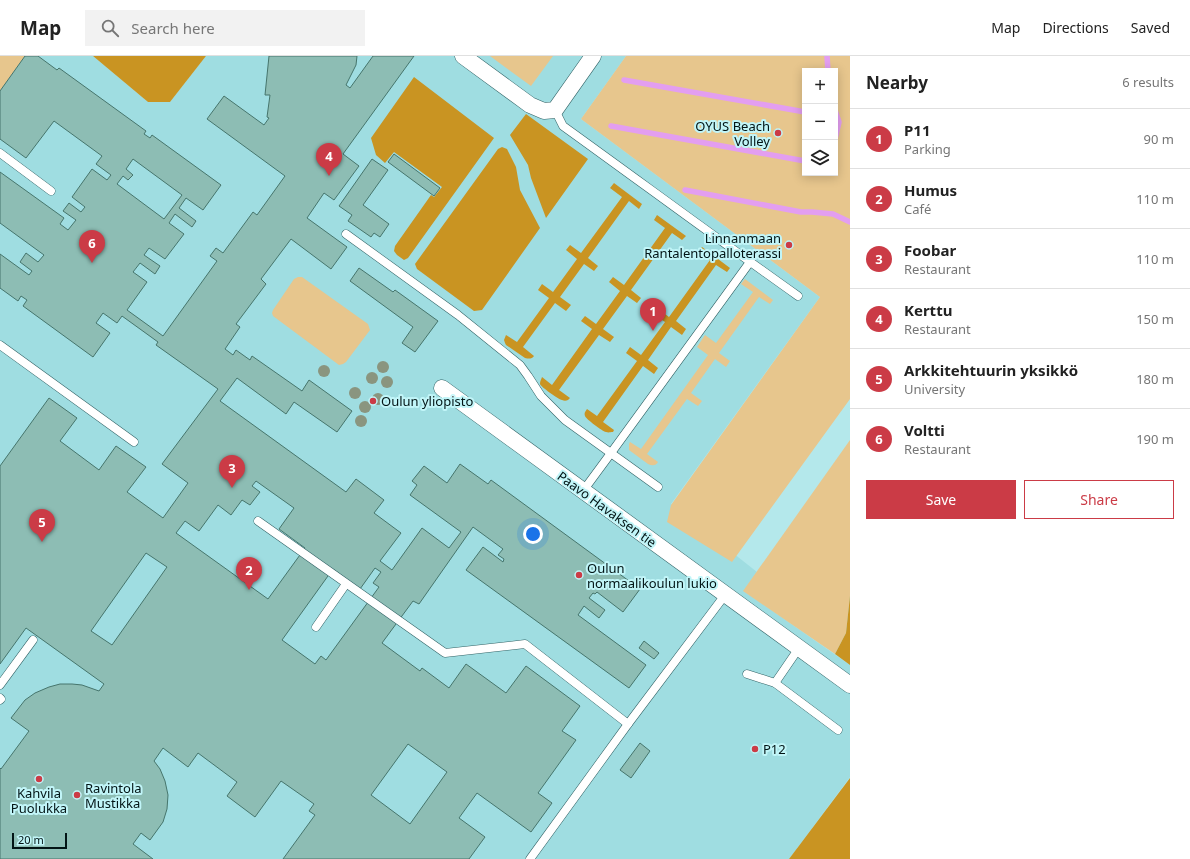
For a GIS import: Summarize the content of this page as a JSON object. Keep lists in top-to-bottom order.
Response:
{
  "streets": {
    "street": ["Paavo Havaksen tie"]
  },
  "places": [
    "OYUS Beach Volley",
    "Linnanmaan Rantalentopalloterassi",
    "Oulun yliopisto",
    "Oulun normaalikoulun lukio",
    "P12",
    "Kahvila Puolukka",
    "Ravintola Mustikka"
  ],
  "scale_bar": "20 m",
  "page": {
    "header": "Map",
    "search": "Search here",
    "nav": ["Map", "Directions", "Saved"],
    "heading": ["Nearby", "6 results"],
    "map_buttons": ["+", "−"],
    "list": [
      {
        "mark": "1",
        "name": "P11",
        "note": "Parking",
        "value": "90 m"
      },
      {
        "mark": "2",
        "name": "Humus",
        "note": "Café",
        "value": "110 m"
      },
      {
        "mark": "3",
        "name": "Foobar",
        "note": "Restaurant",
        "value": "110 m"
      },
      {
        "mark": "4",
        "name": "Kerttu",
        "note": "Restaurant",
        "value": "150 m"
      },
      {
        "mark": "5",
        "name": "Arkkitehtuurin yksikkö",
        "note": "University",
        "value": "180 m"
      },
      {
        "mark": "6",
        "name": "Voltti",
        "note": "Restaurant",
        "value": "190 m"
      }
    ],
    "pins": [
      "4",
      "6",
      "1",
      "3",
      "5",
      "2"
    ],
    "buttons": ["Save", "Share"],
    "scale": "20 m"
  }
}
